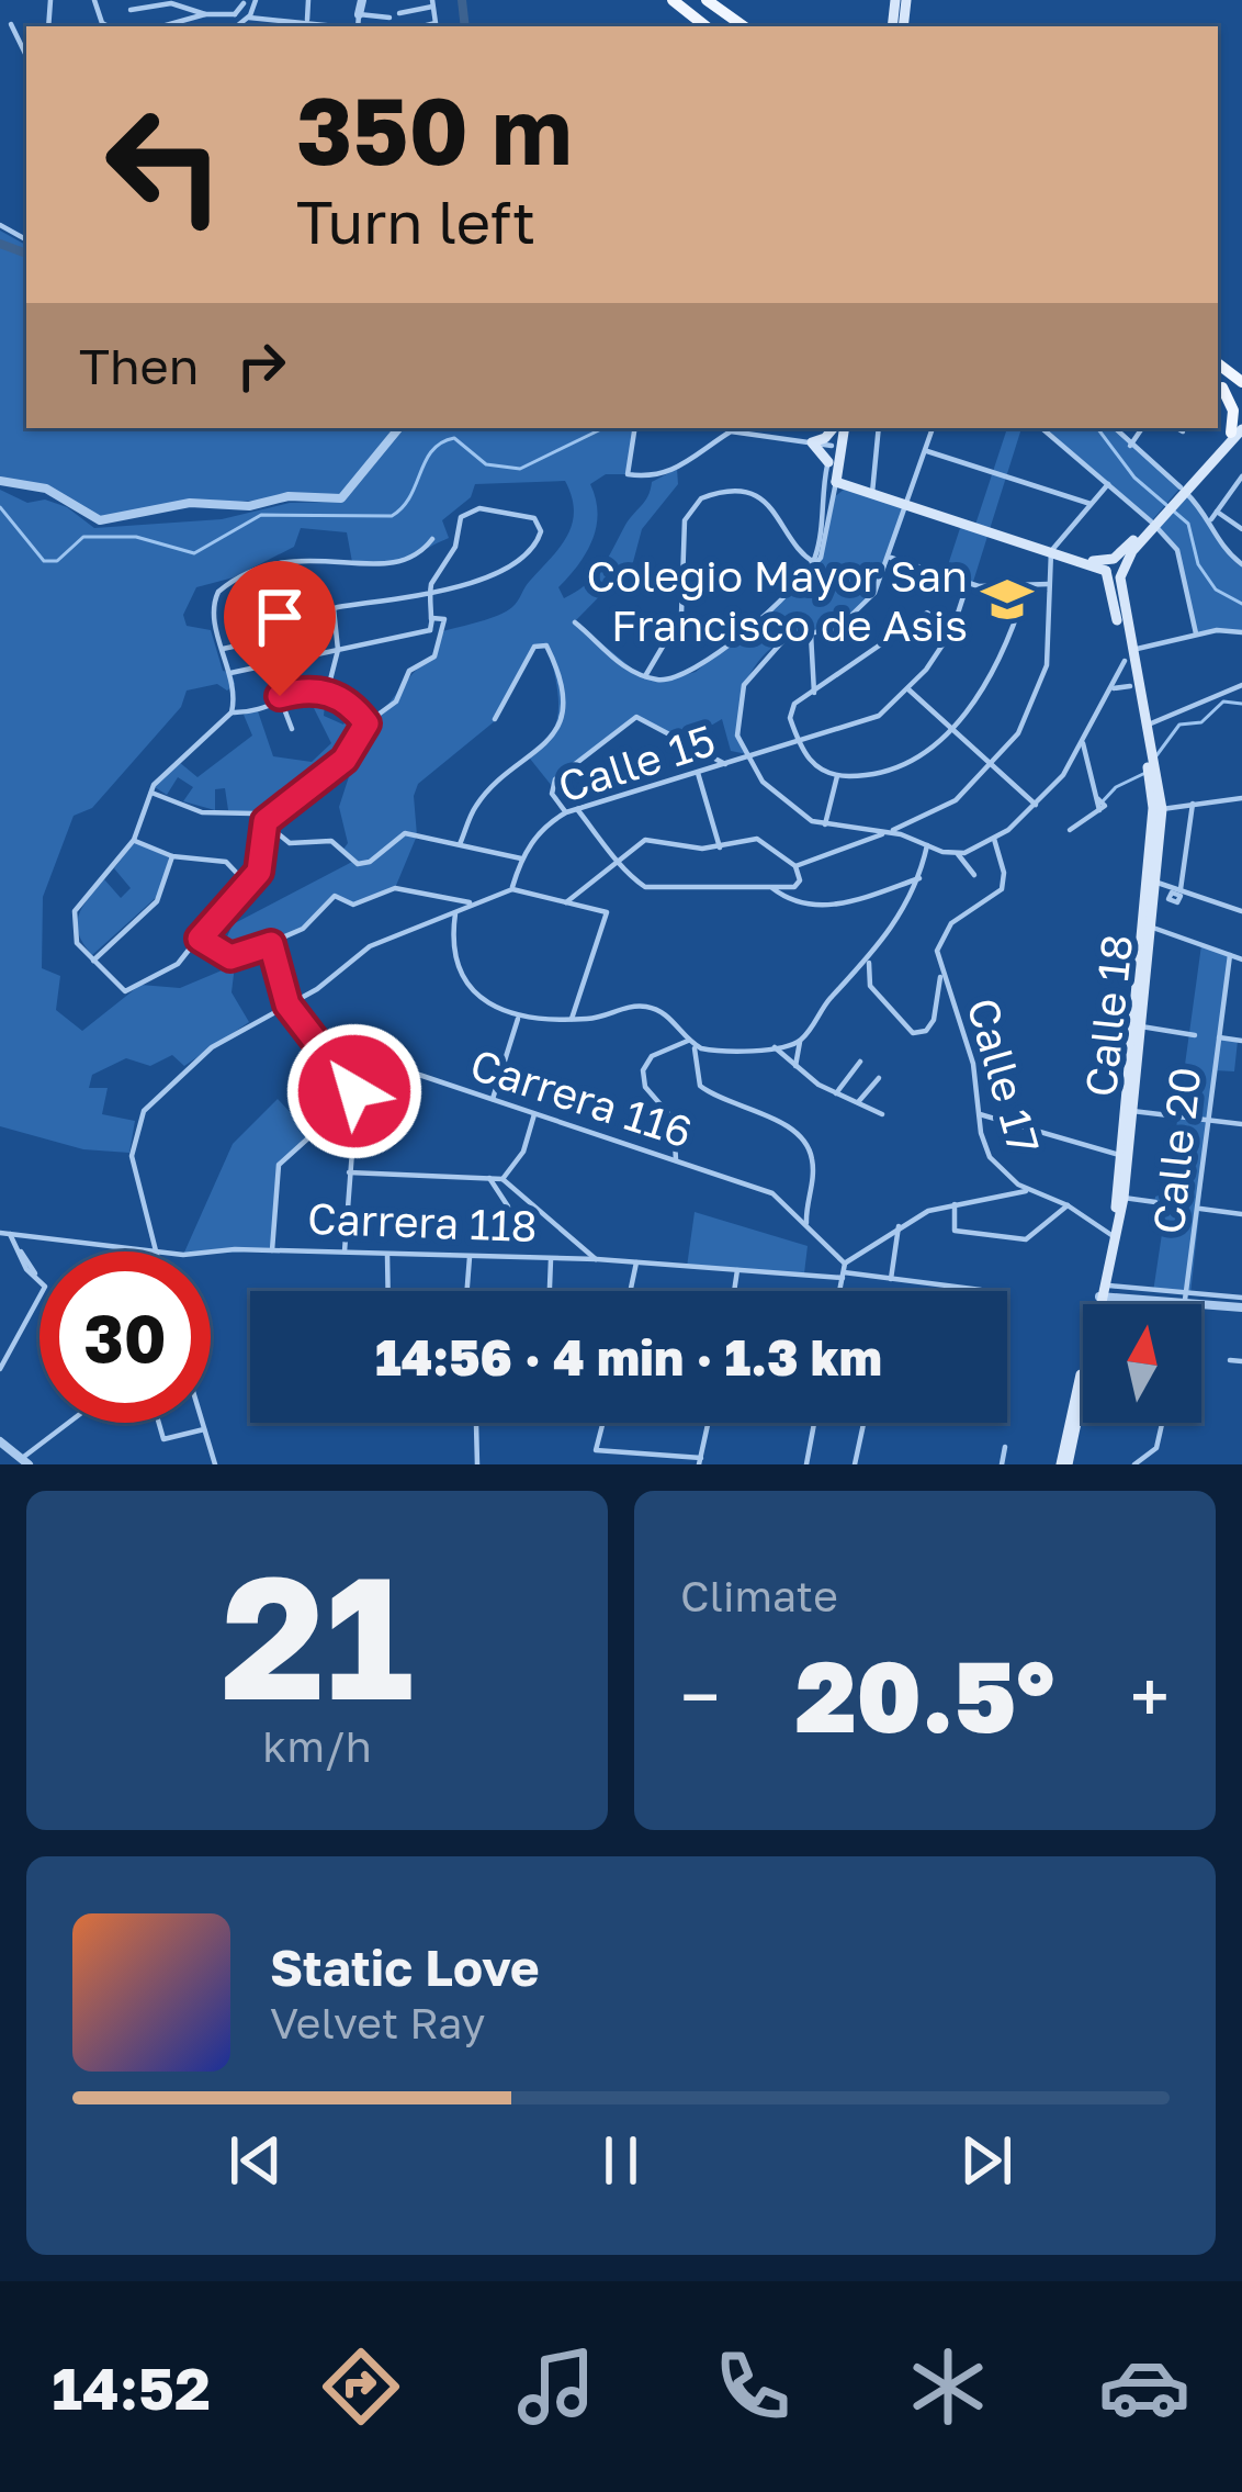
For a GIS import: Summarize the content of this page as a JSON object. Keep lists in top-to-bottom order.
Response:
{
  "streets": {
    "main road": ["Calle 18"],
    "street": [
      "Calle 15",
      "Calle 17",
      "Carrera 116",
      "Calle 20",
      "Carrera 118"
    ]
  },
  "crossings": [
    ["Calle 17", "Carrera 116"],
    ["Carrera 116", "Carrera 118"]
  ],
  "places": {
    "school or university": ["Colegio Mayor San Francisco de Asis"]
  },
  "north": "top",
  "page": {
    "turn": ["350 m", "Turn left"],
    "then": "Then",
    "limit": "30",
    "trip": "14:56 · 4 min · 1.3 km",
    "tile": [
      ["21", "km/h"],
      "Climate"
    ],
    "heat": ["−", "20.5°", "+"],
    "song": ["Static Love", "Velvet Ray"],
    "tabs": "14:52"
  }
}
